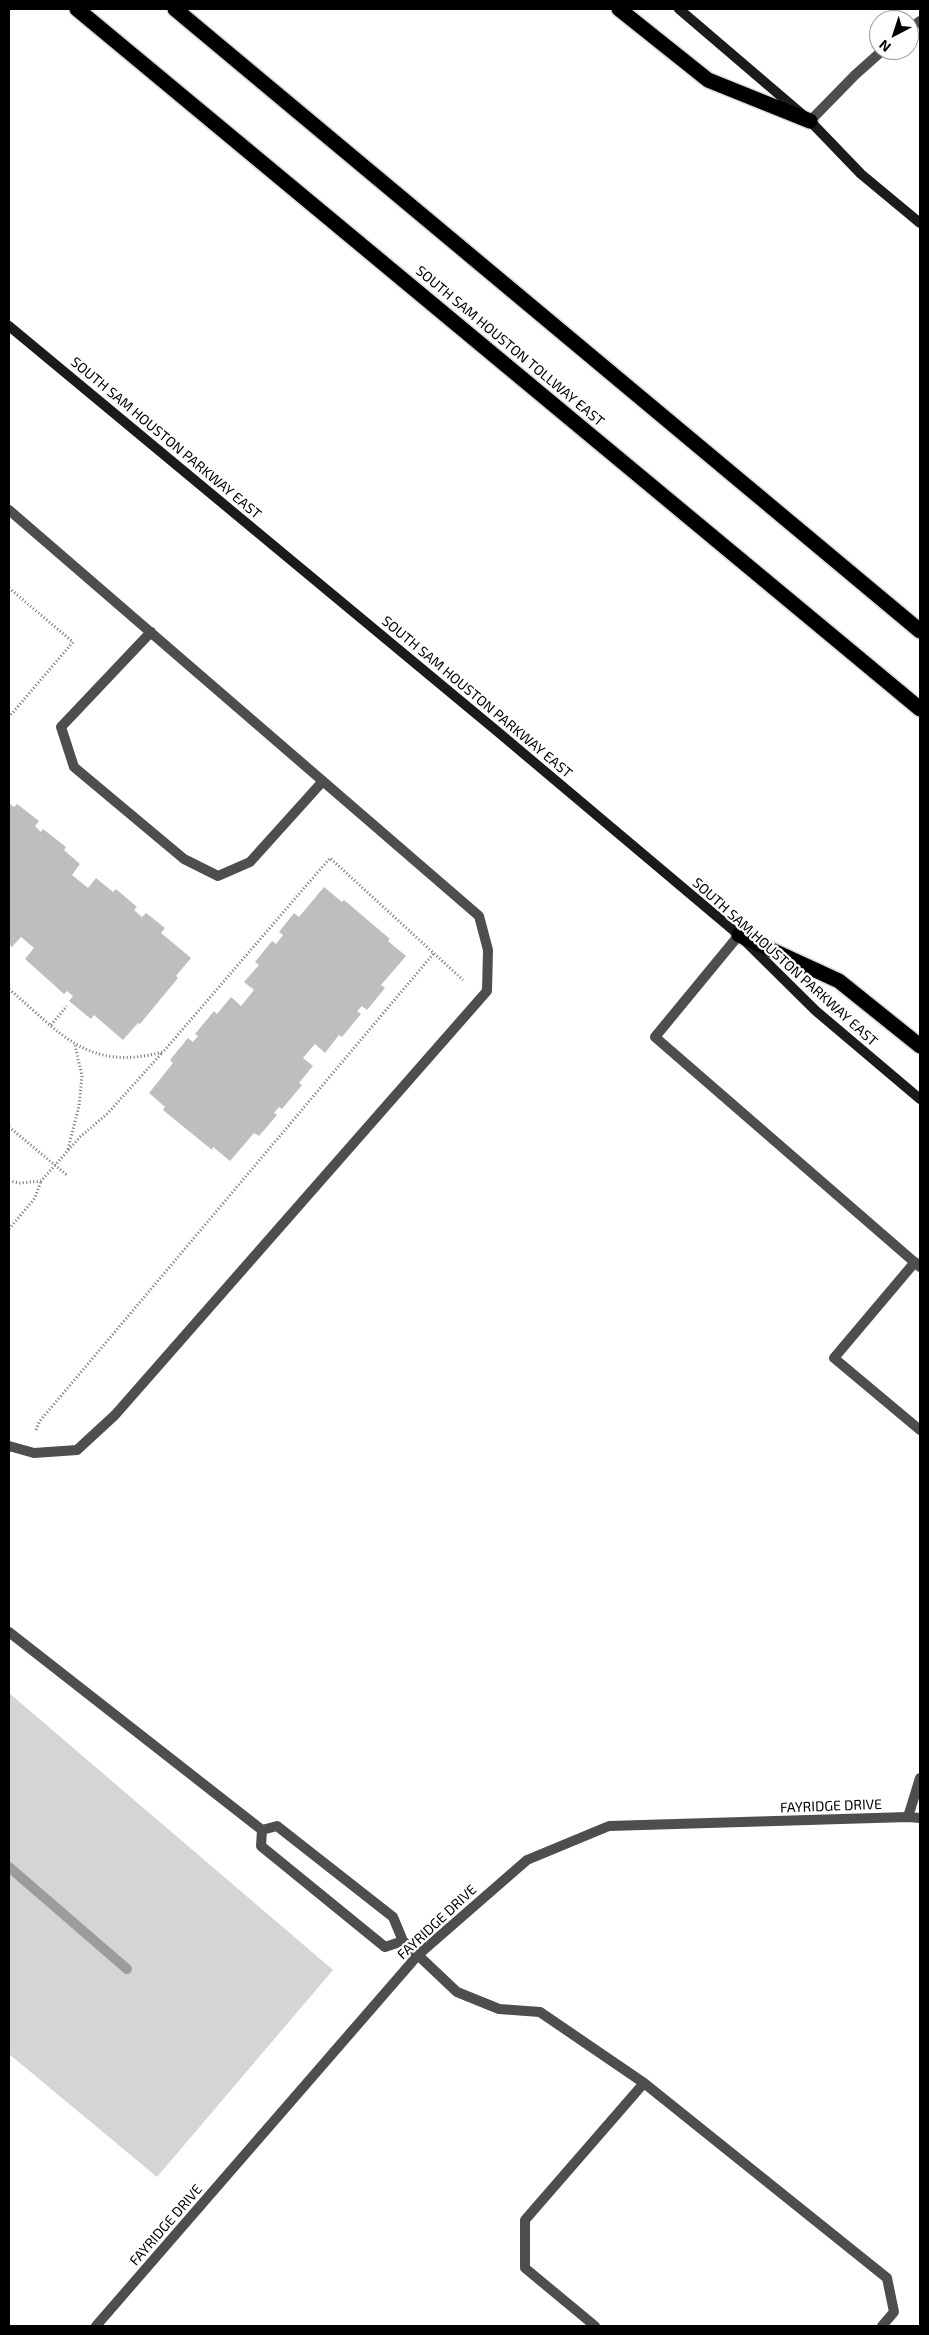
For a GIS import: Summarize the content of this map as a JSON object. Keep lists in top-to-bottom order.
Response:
{
  "streets": {
    "highway": ["SOUTH SAM HOUSTON TOLLWAY EAST"],
    "main road": ["SOUTH SAM HOUSTON PARKWAY EAST"],
    "street": ["FAYRIDGE DRIVE"]
  },
  "north": "bottom left"
}
